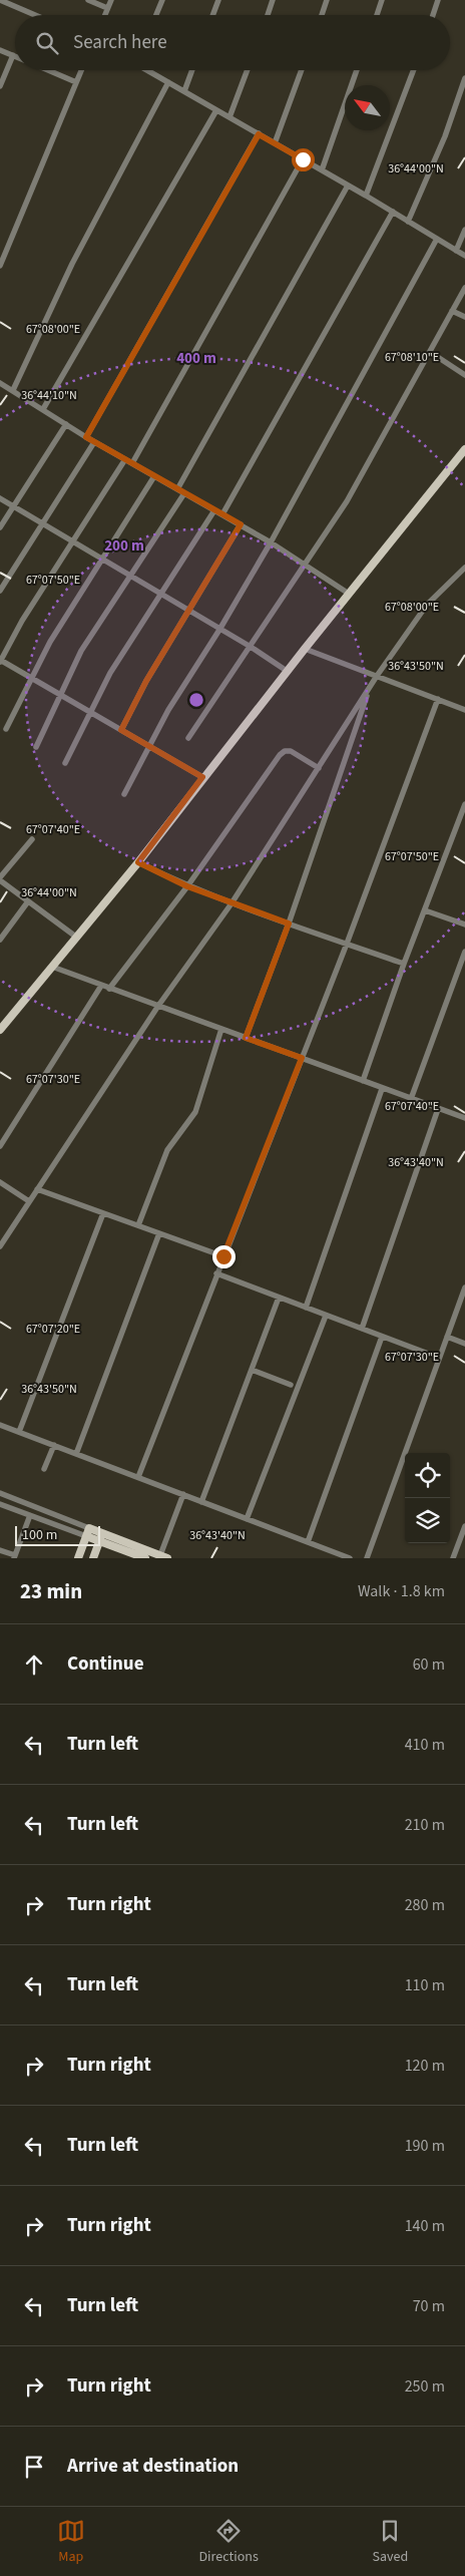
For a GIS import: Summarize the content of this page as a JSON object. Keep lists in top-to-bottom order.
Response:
{
  "scale_bar": "100 m",
  "north": "top left",
  "page": {
    "search": "Search here",
    "scale": "100 m",
    "heading": ["23 min", "Walk · 1.8 km"],
    "list": [
      ["Continue", "60 m"],
      ["Turn left", "410 m"],
      ["Turn left", "210 m"],
      ["Turn right", "280 m"],
      ["Turn left", "110 m"],
      ["Turn right", "120 m"],
      ["Turn left", "190 m"],
      ["Turn right", "140 m"],
      ["Turn left", "70 m"],
      ["Turn right", "250 m"],
      "Arrive at destination"
    ],
    "nav": ["Map", "Directions", "Saved"]
  },
  "coordinates": [
    "36°44'00\"N",
    "67°08'00\"E",
    "67°08'10\"E",
    "36°44'10\"N",
    "67°07'50\"E",
    "36°43'50\"N",
    "67°07'40\"E",
    "67°07'30\"E",
    "36°43'40\"N",
    "67°07'20\"E"
  ],
  "rings": ["400 m", "200 m"]
}
